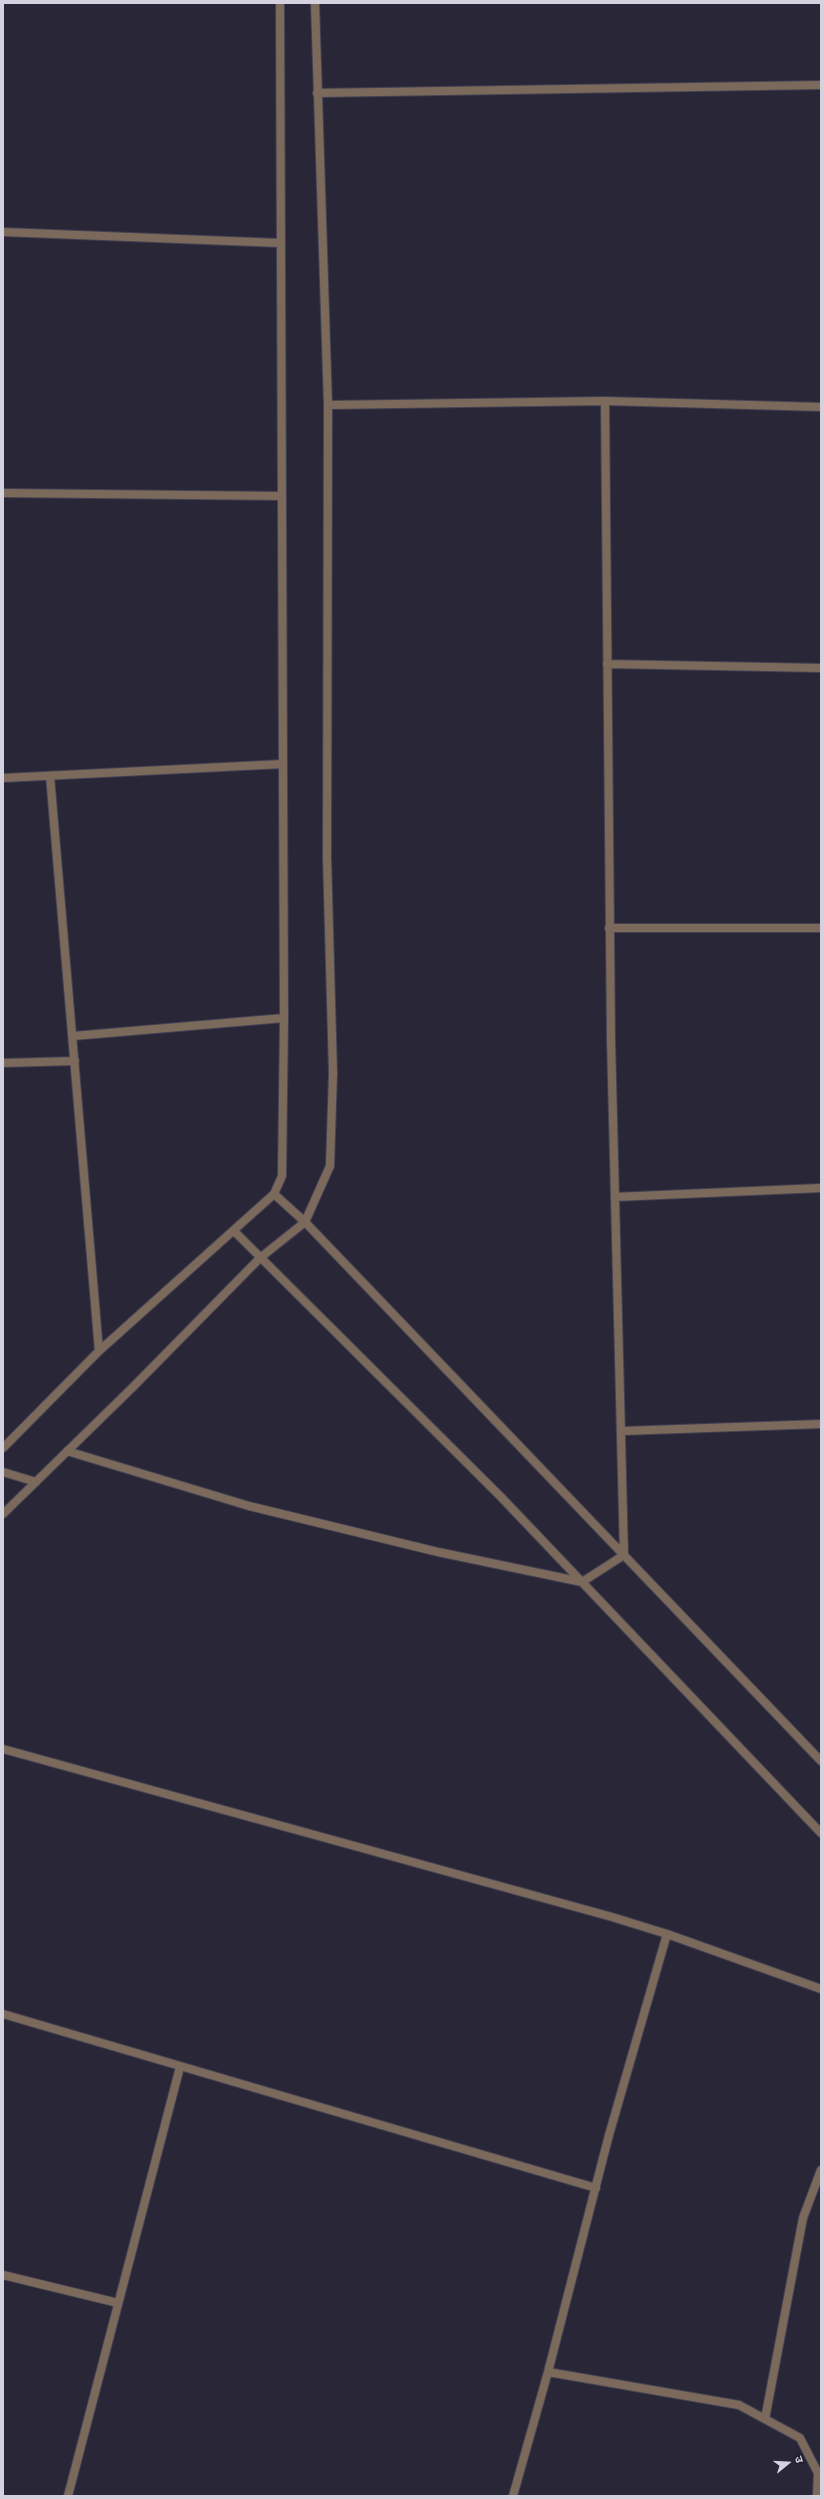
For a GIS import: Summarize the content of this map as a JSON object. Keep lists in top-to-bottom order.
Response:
{
  "north": "right"
}
